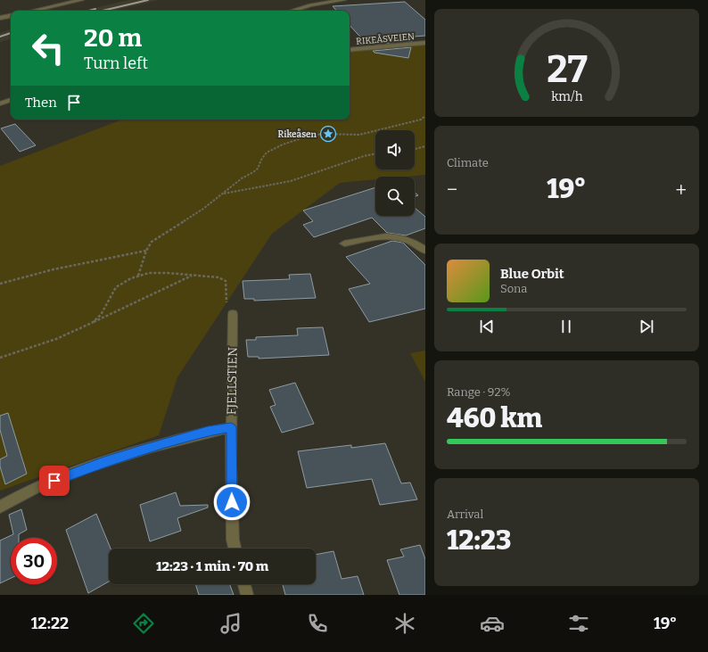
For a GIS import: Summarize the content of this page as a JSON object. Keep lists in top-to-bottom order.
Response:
{
  "streets": {
    "street": ["RIKEÅSVEIEN", "FJELLSTIEN"]
  },
  "places": {
    "place": ["Rikeåsen"]
  },
  "page": {
    "turn": ["20 m", "Turn left"],
    "then": "Then",
    "tile": [
      "Climate",
      ["Range · 92%", "460 km"],
      ["Arrival", "12:23"]
    ],
    "heat": ["−", "19°", "+"],
    "song": ["Blue Orbit", "Sona"],
    "limit": "30",
    "trip": "12:23 · 1 min · 70 m",
    "tabs": ["12:22", "19°"],
    "gauge": ["27", "km/h"]
  }
}
